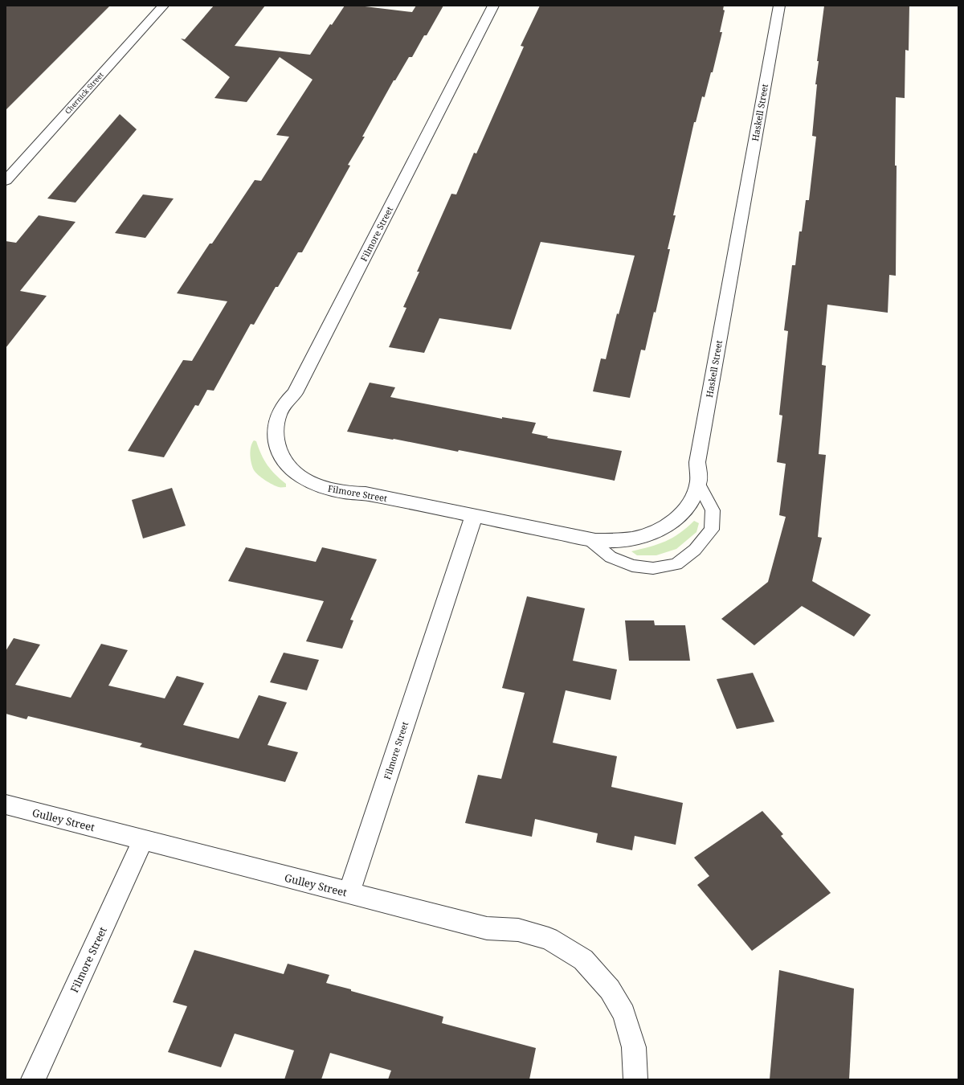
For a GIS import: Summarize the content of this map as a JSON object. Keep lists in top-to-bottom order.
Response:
{
  "streets": {
    "street": [
      "Chernick Street",
      "Haskell Street",
      "Filmore Street",
      "Gulley Street"
    ]
  },
  "crossings": [
    ["Haskell Street", "Filmore Street"],
    ["Filmore Street", "Gulley Street"]
  ]
}
